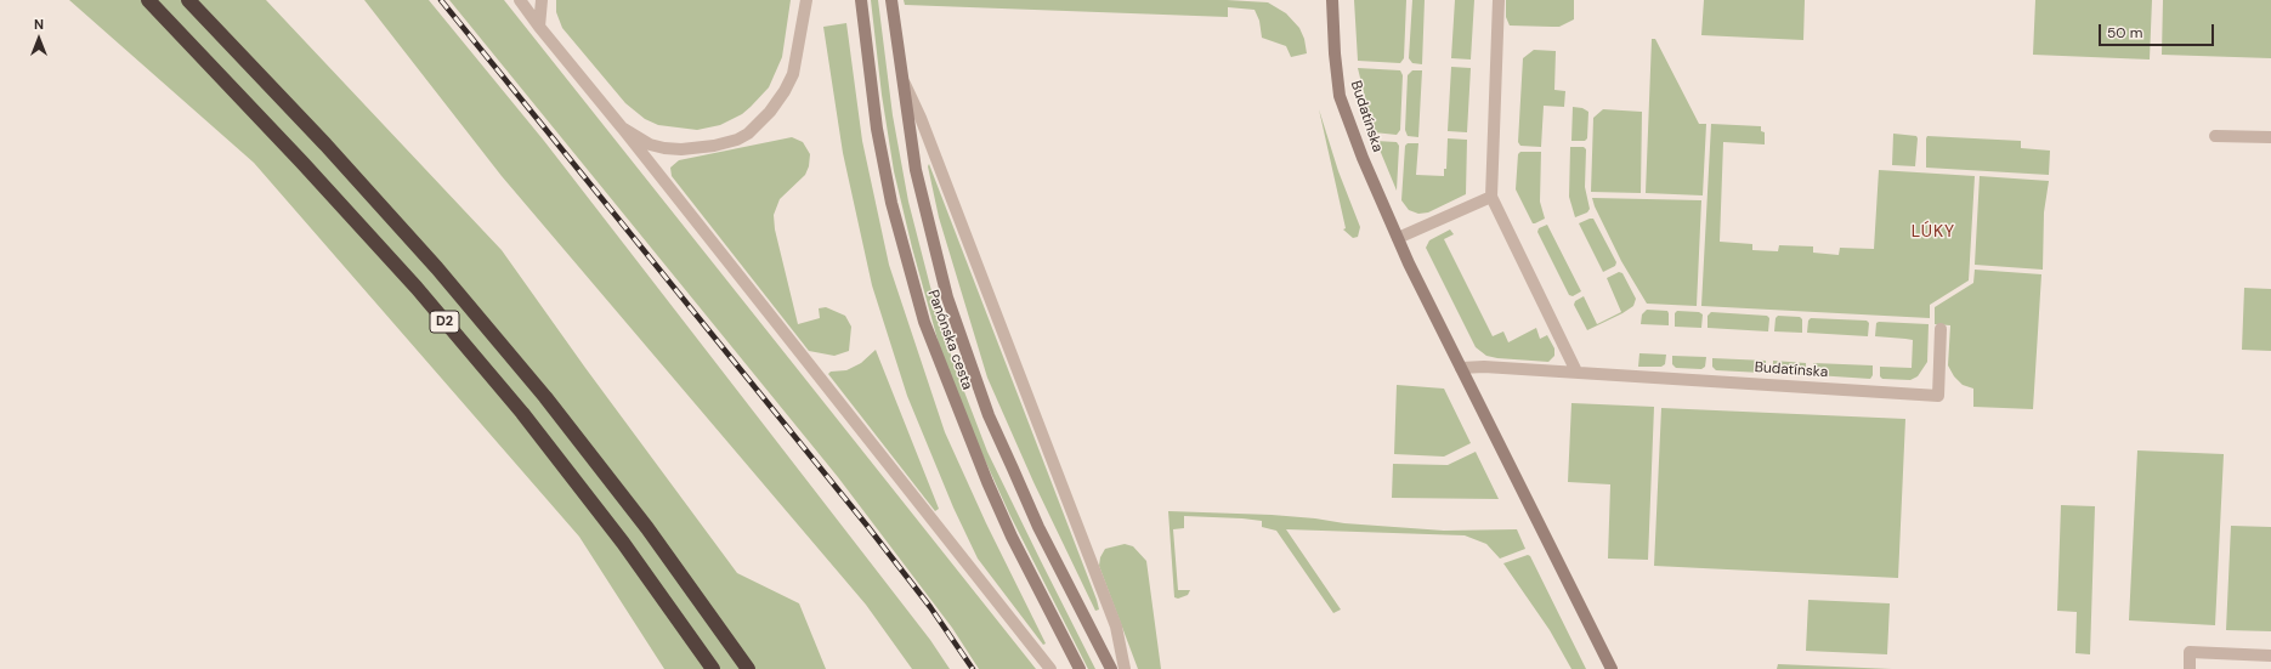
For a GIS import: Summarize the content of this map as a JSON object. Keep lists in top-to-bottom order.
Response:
{
  "streets": {
    "highway": ["D2"],
    "main road": ["Budatínska", "Panónska cesta"]
  },
  "districts": ["LÚKY"],
  "scale_bar": "50 m",
  "north": "top"
}
